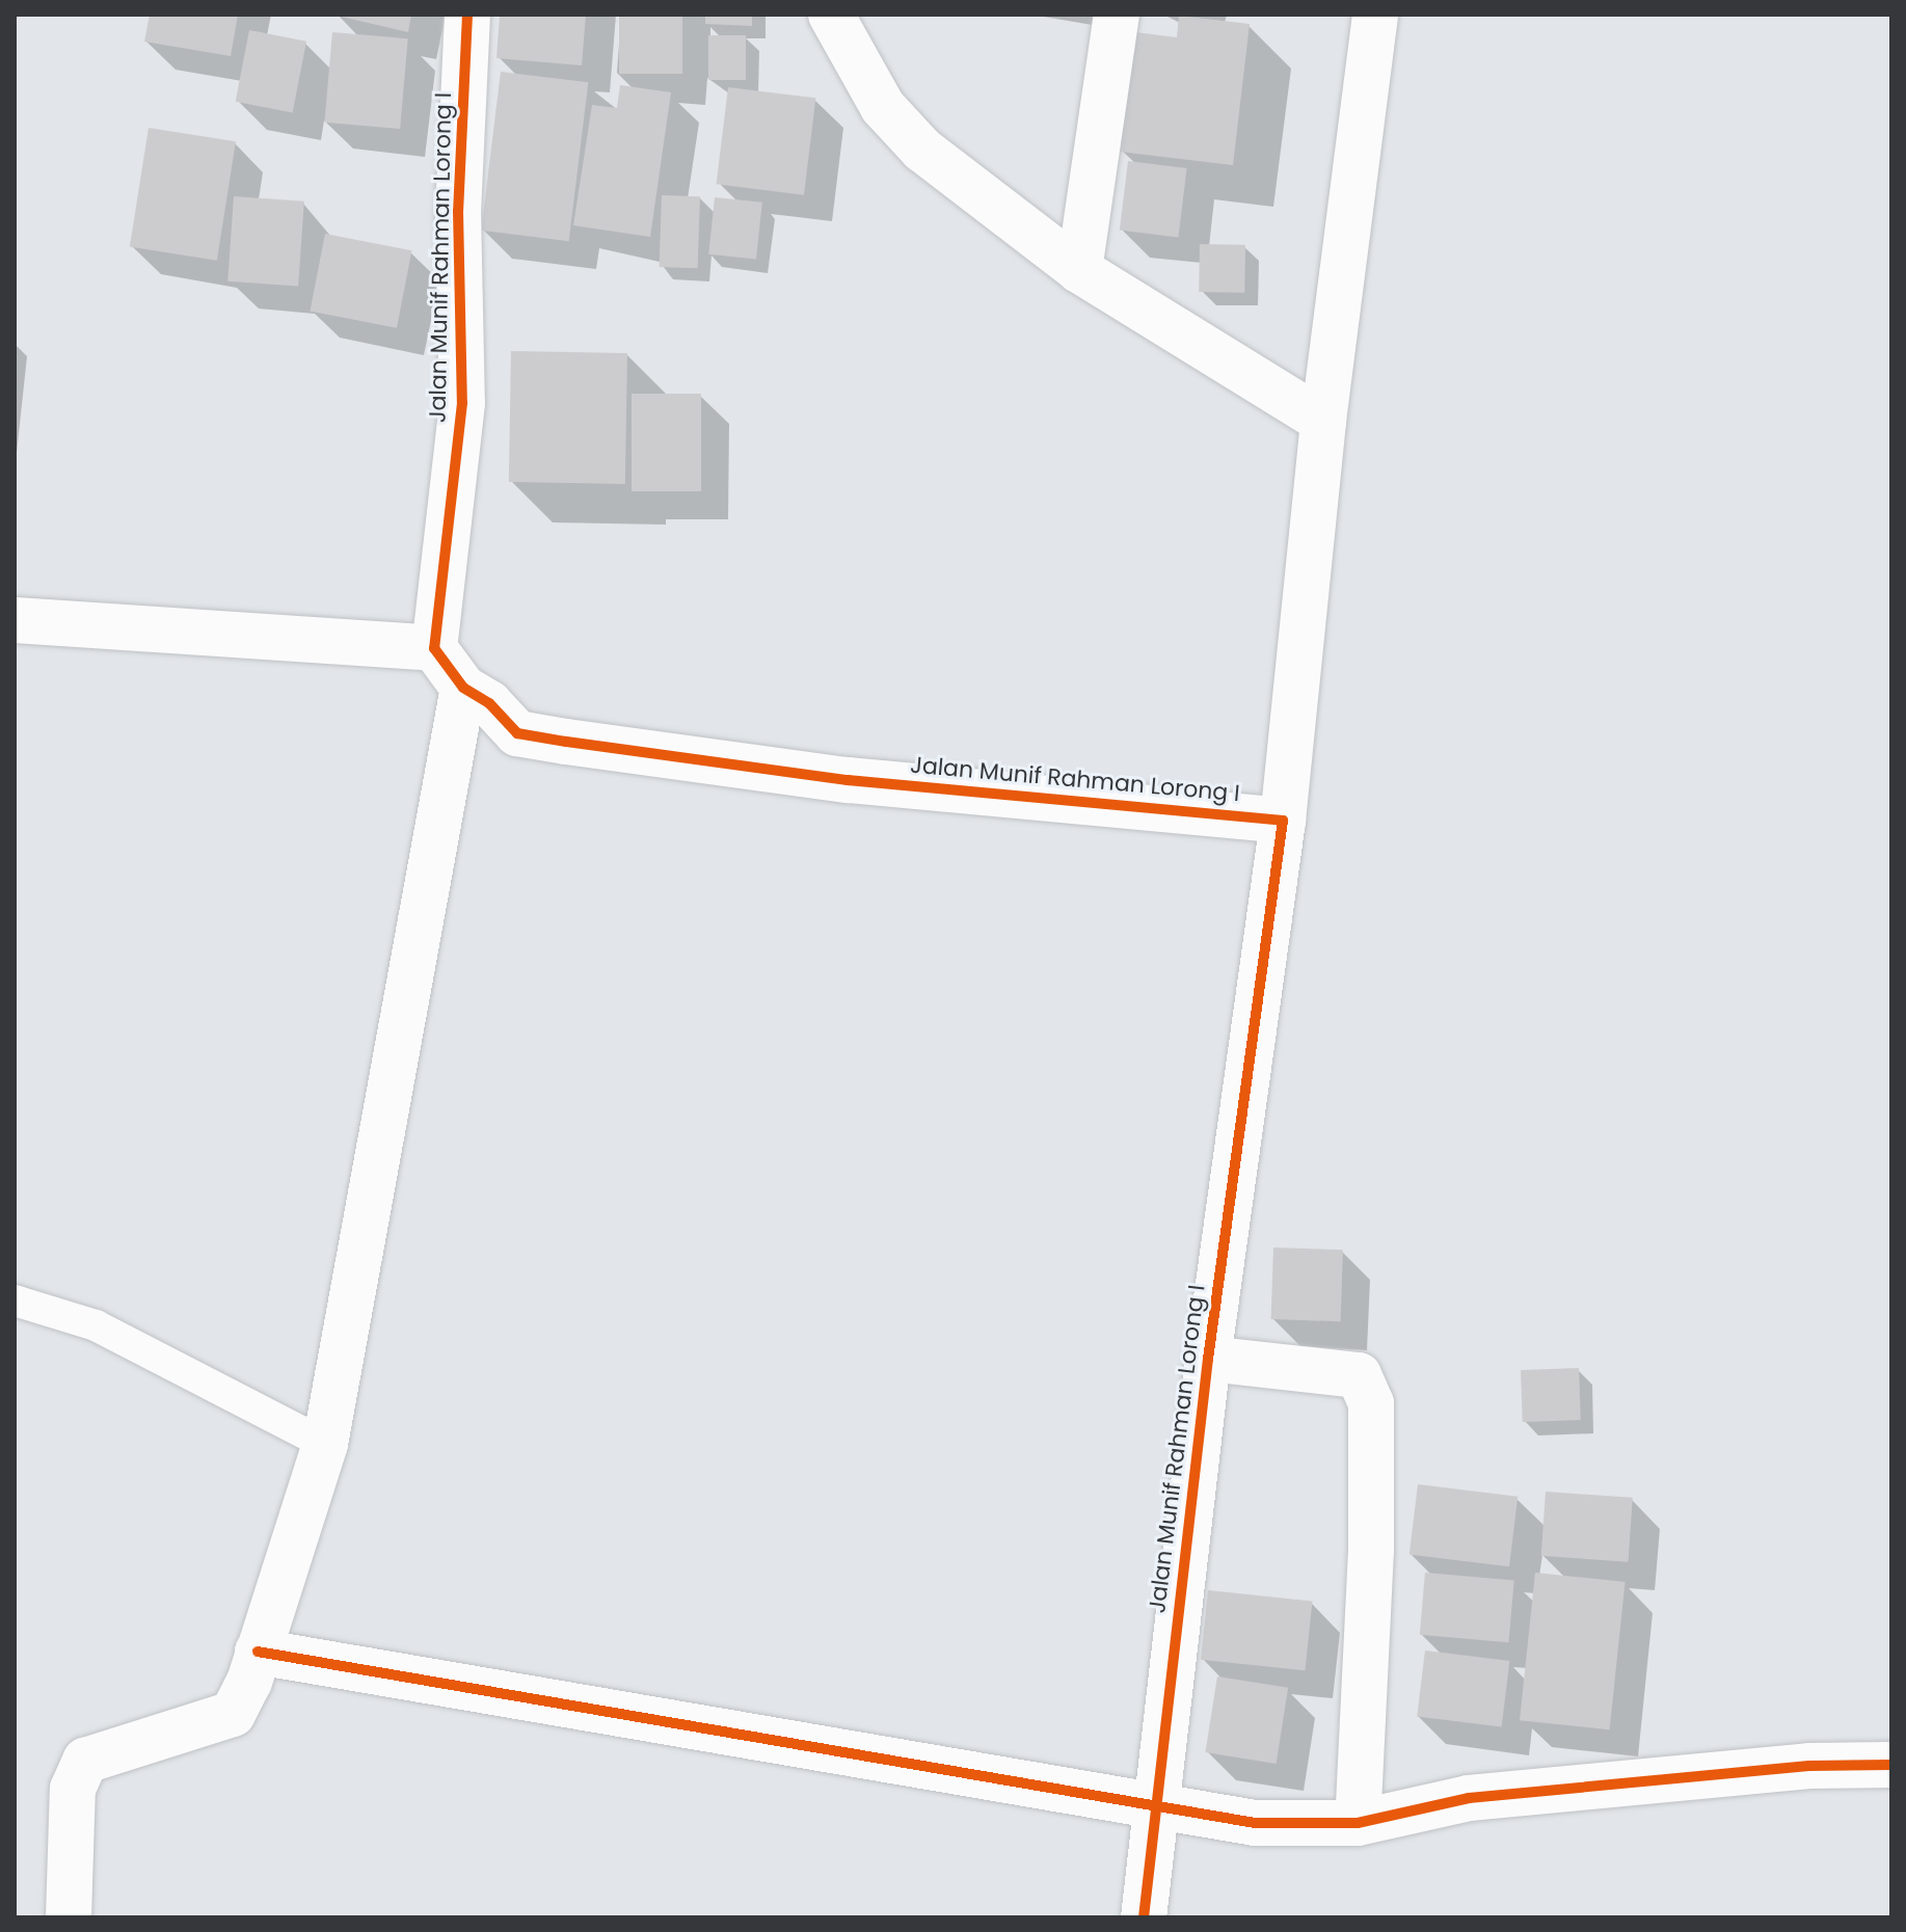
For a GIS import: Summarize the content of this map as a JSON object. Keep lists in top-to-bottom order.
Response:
{
  "streets": {
    "street": ["Jalan Munif Rahman Lorong I"]
  }
}
